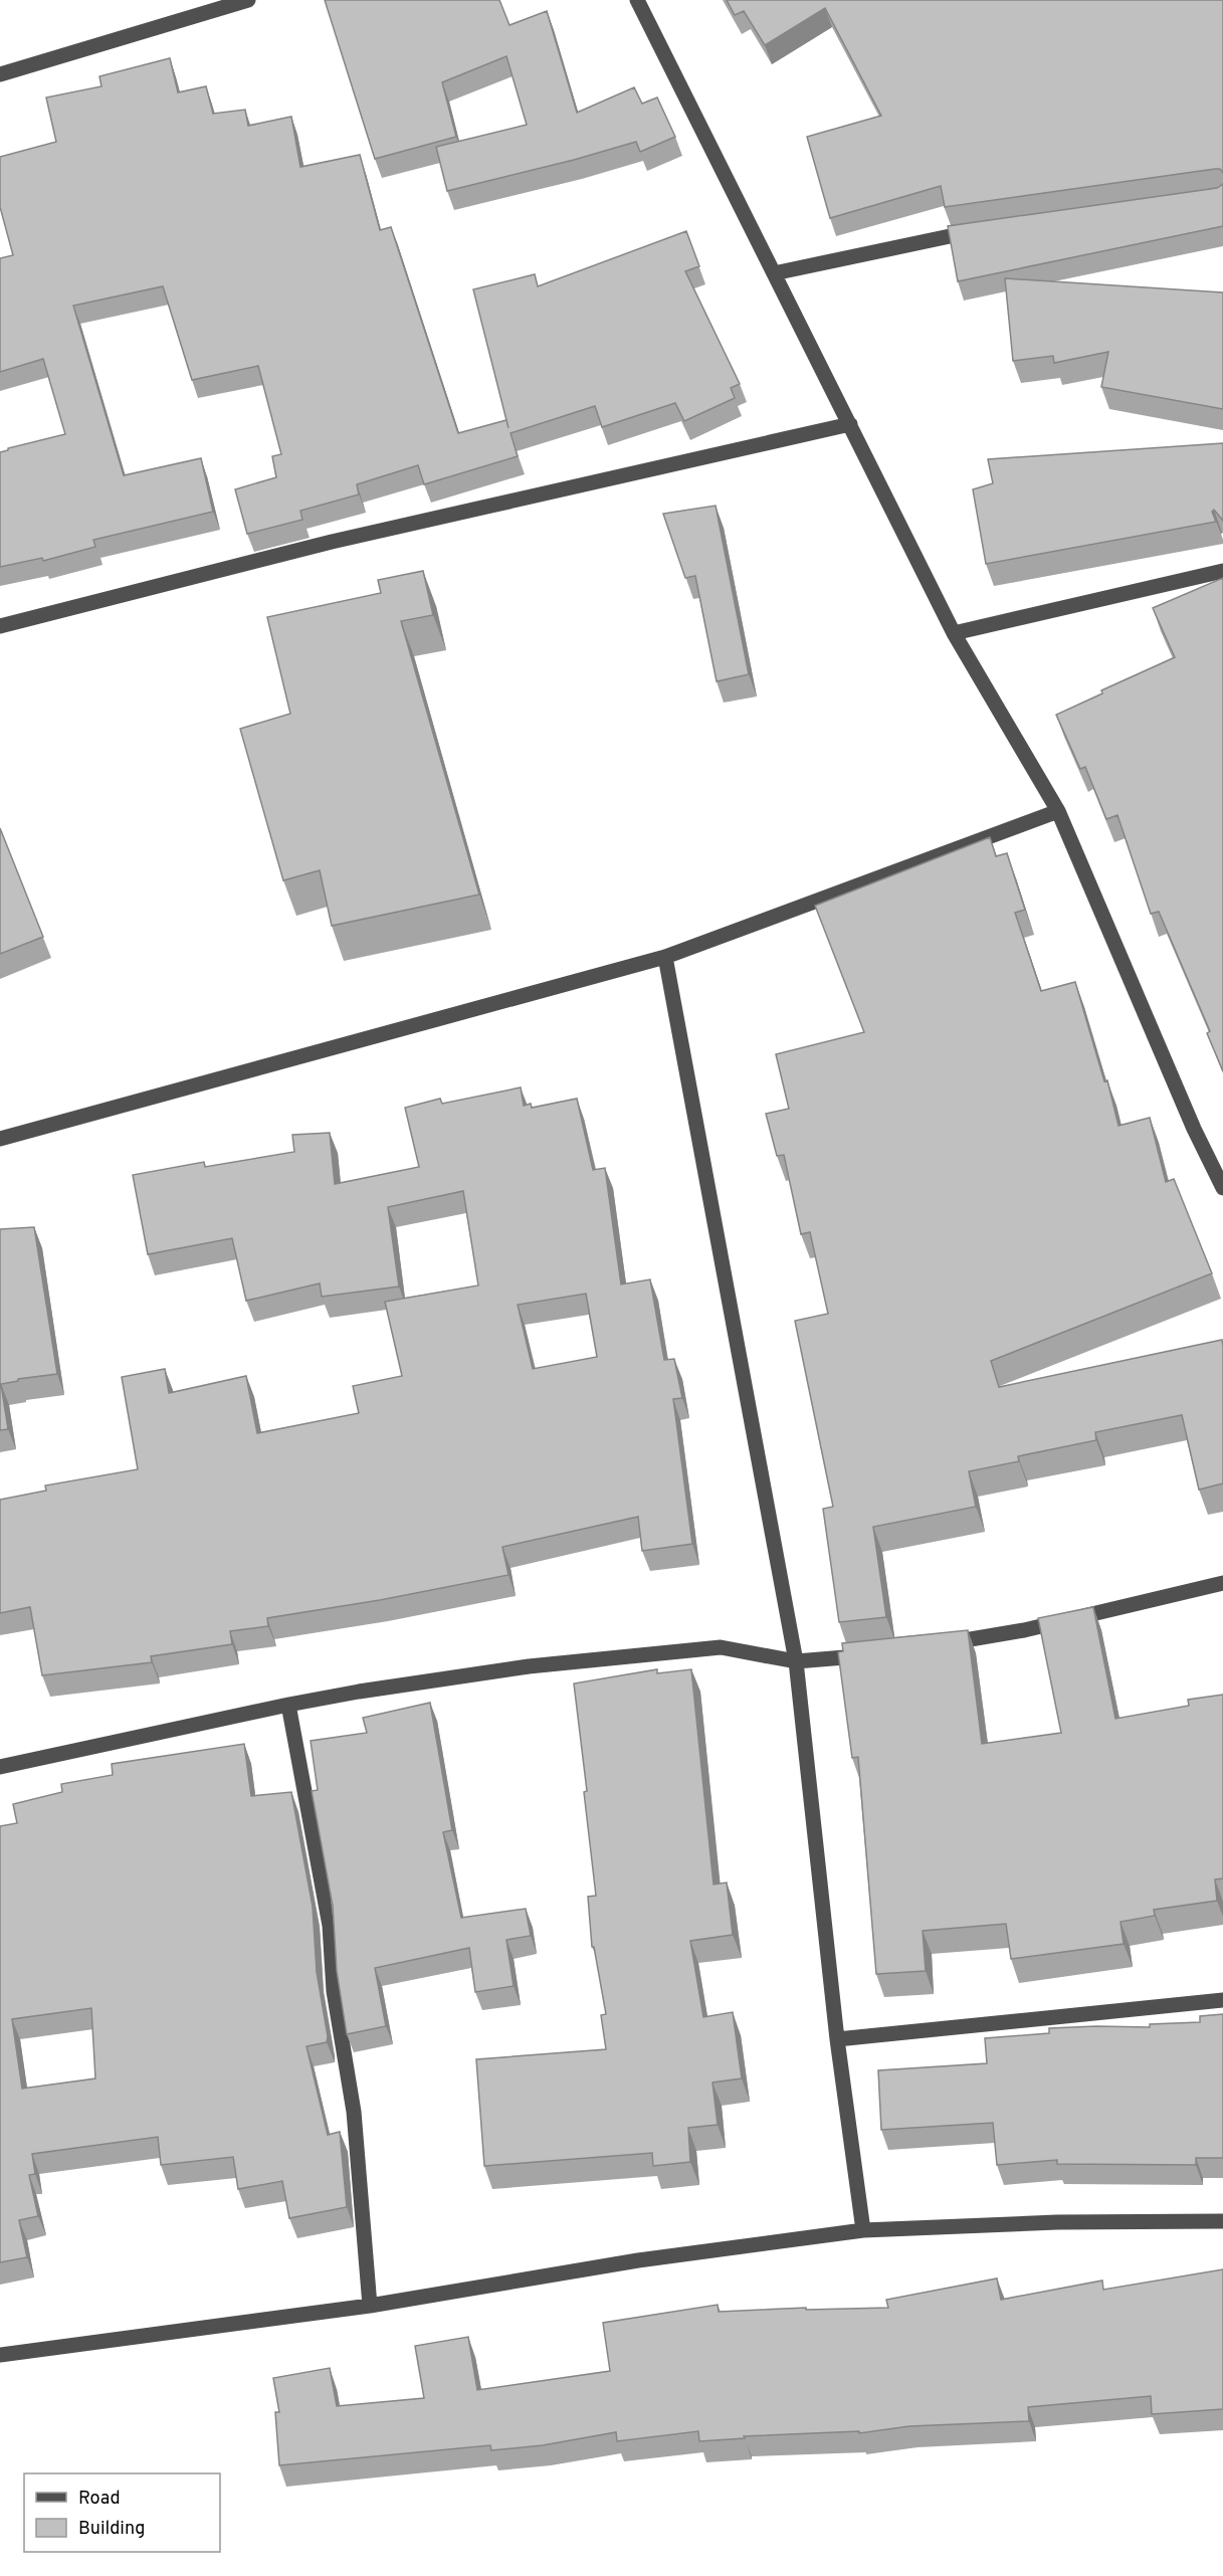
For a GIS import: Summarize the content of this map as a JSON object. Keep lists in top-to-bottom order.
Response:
{
  "legend": ["Road", "Building"]
}
